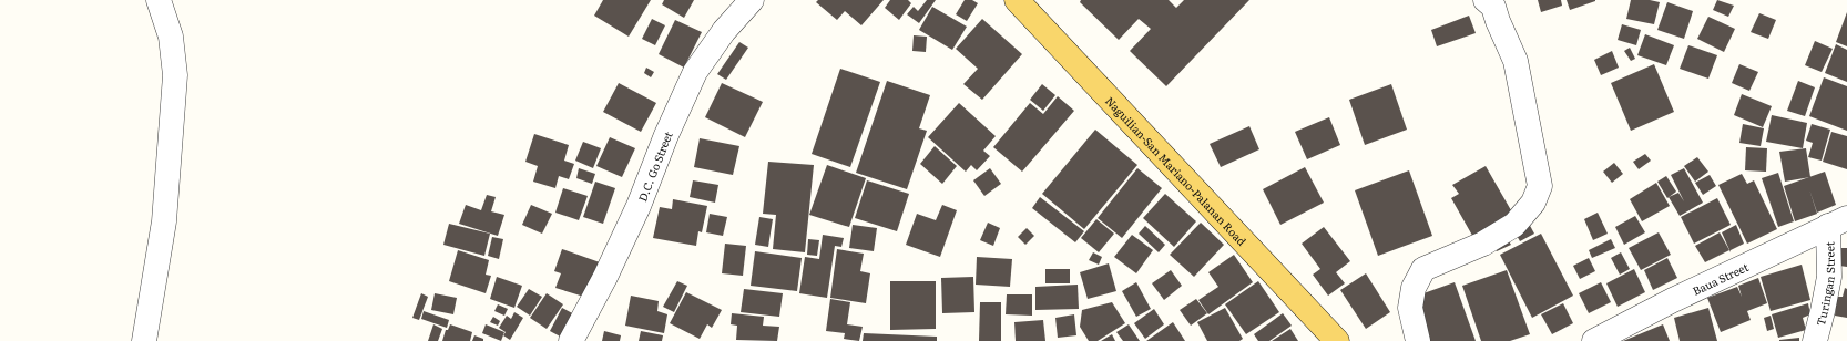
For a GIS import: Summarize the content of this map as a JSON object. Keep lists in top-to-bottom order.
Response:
{
  "streets": {
    "main road": ["Naguilian-San Mariano-Palanan Road"],
    "street": ["D.C. Go Street", "Baua Street", "Turingan Street"]
  },
  "crossings": [
    ["Baua Street", "Turingan Street"]
  ]
}
